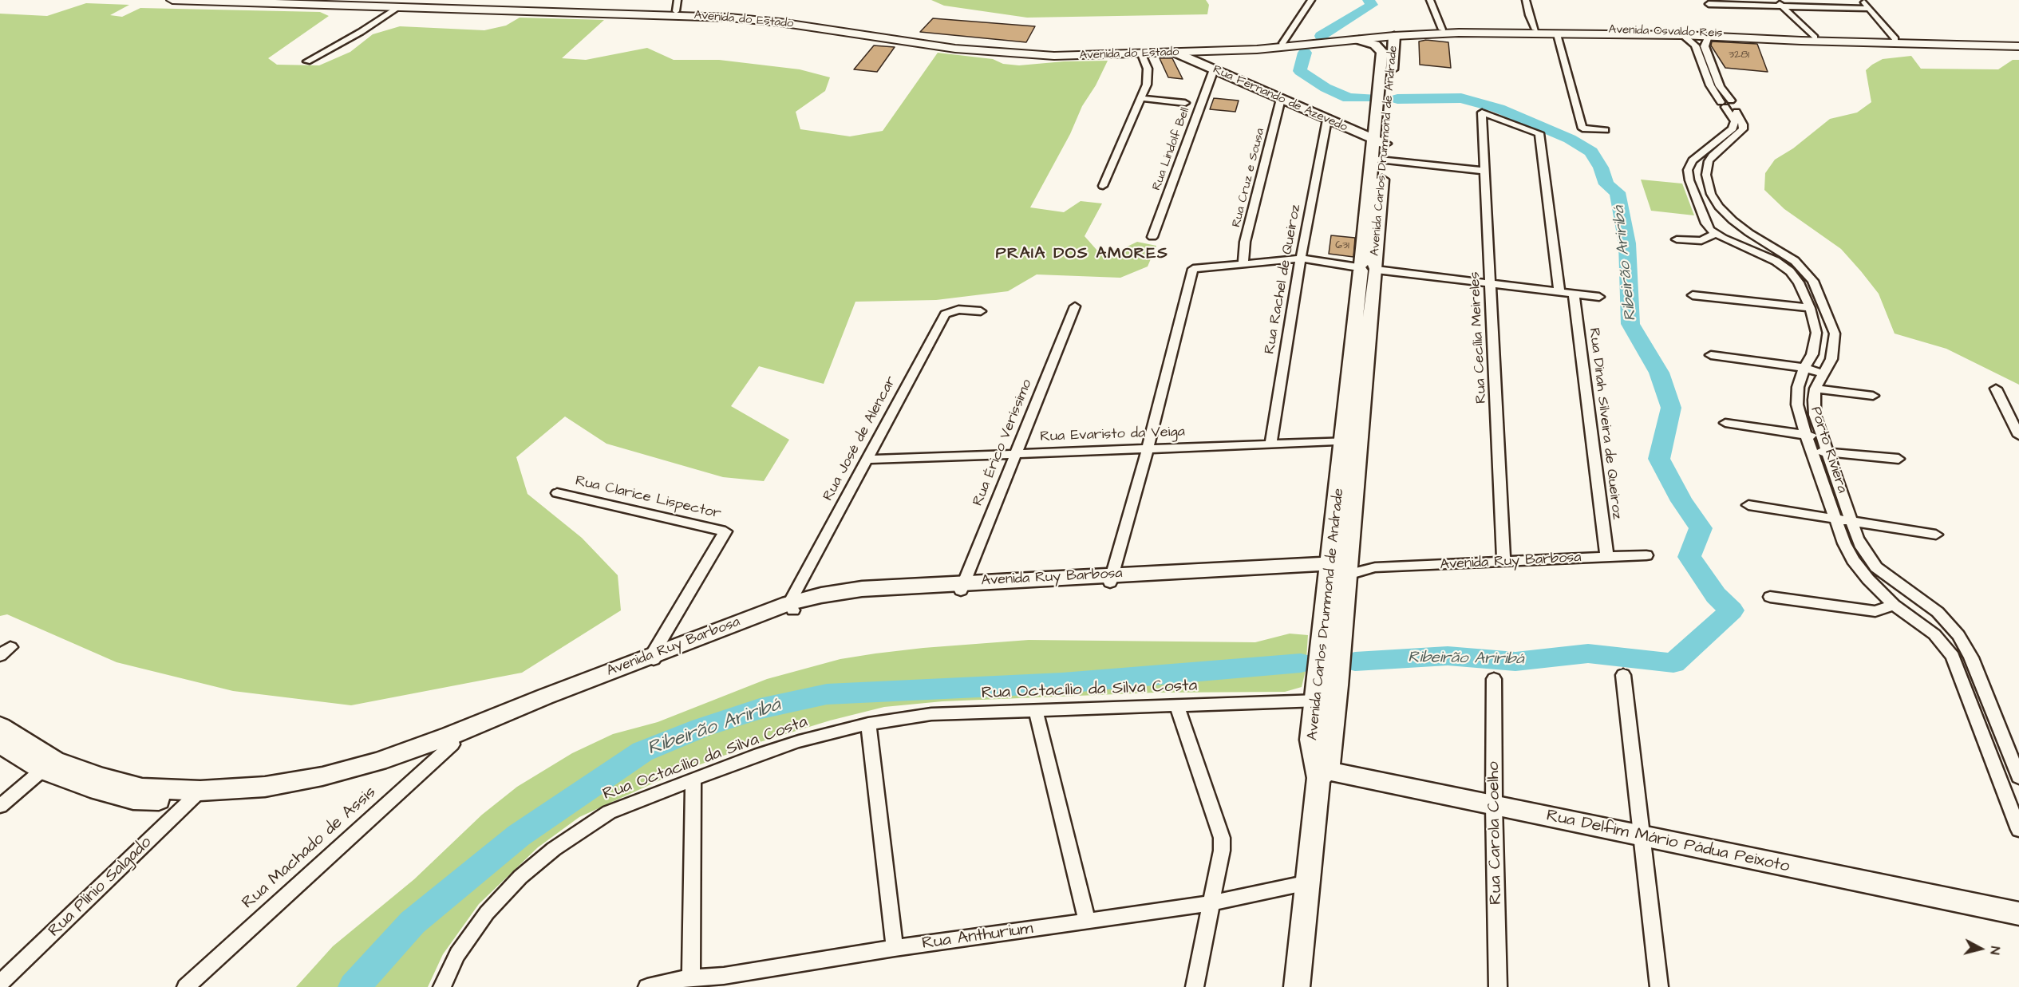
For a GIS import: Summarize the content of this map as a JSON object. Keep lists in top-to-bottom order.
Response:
{
  "streets": {
    "main road": [
      "Avenida do Estado",
      "Avenida Osvaldo Reis",
      "Rua Fernando de Azevedo",
      "Avenida Carlos Drummond de Andrade",
      "Avenida Ruy Barbosa",
      "Rua Delfim Mário Pádua Peixoto"
    ],
    "street": [
      "Rua Lindolf Bell",
      "Rua Cruz e Sousa",
      "Rua Rachel de Queiroz",
      "Rua Cecília Meireles",
      "Rua Dinah Silveira de Queiroz",
      "Rua Evaristo da Veiga",
      "Rua José de Alencar",
      "Rua Érico Veríssimo",
      "Porto Riviera",
      "Rua Clarice Lispector",
      "Rua Octacílio da Silva Costa",
      "Rua Carola Coelho",
      "Rua Machado de Assis",
      "Rua Plínio Salgado",
      "Rua Anthurium"
    ]
  },
  "crossings": [
    ["Avenida do Estado", "Avenida Osvaldo Reis"],
    ["Avenida do Estado", "Rua Fernando de Azevedo"],
    ["Avenida Osvaldo Reis", "Avenida Carlos Drummond de Andrade"],
    ["Rua Fernando de Azevedo", "Rua Lindolf Bell"],
    ["Rua Fernando de Azevedo", "Avenida Carlos Drummond de Andrade"],
    ["Rua Fernando de Azevedo", "Rua Cruz e Sousa"],
    ["Rua Fernando de Azevedo", "Rua Rachel de Queiroz"],
    ["Avenida Carlos Drummond de Andrade", "Rua Evaristo da Veiga"],
    ["Avenida Carlos Drummond de Andrade", "Avenida Ruy Barbosa"],
    ["Avenida Carlos Drummond de Andrade", "Rua Octacílio da Silva Costa"],
    ["Avenida Carlos Drummond de Andrade", "Rua Delfim Mário Pádua Peixoto"],
    ["Avenida Carlos Drummond de Andrade", "Rua Anthurium"],
    ["Rua Rachel de Queiroz", "Rua Evaristo da Veiga"],
    ["Rua Cecília Meireles", "Avenida Ruy Barbosa"],
    ["Rua Dinah Silveira de Queiroz", "Avenida Ruy Barbosa"],
    ["Rua Evaristo da Veiga", "Rua José de Alencar"],
    ["Rua Evaristo da Veiga", "Rua Érico Veríssimo"],
    ["Rua José de Alencar", "Avenida Ruy Barbosa"],
    ["Rua Érico Veríssimo", "Avenida Ruy Barbosa"],
    ["Rua Clarice Lispector", "Avenida Ruy Barbosa"],
    ["Avenida Ruy Barbosa", "Rua Machado de Assis"],
    ["Avenida Ruy Barbosa", "Rua Plínio Salgado"],
    ["Rua Carola Coelho", "Rua Delfim Mário Pádua Peixoto"]
  ],
  "districts": ["PRAIA DOS AMORES"],
  "water": ["Ribeirão Ariribá"],
  "house_numbers": ["3281", "631"],
  "north": "right"
}
